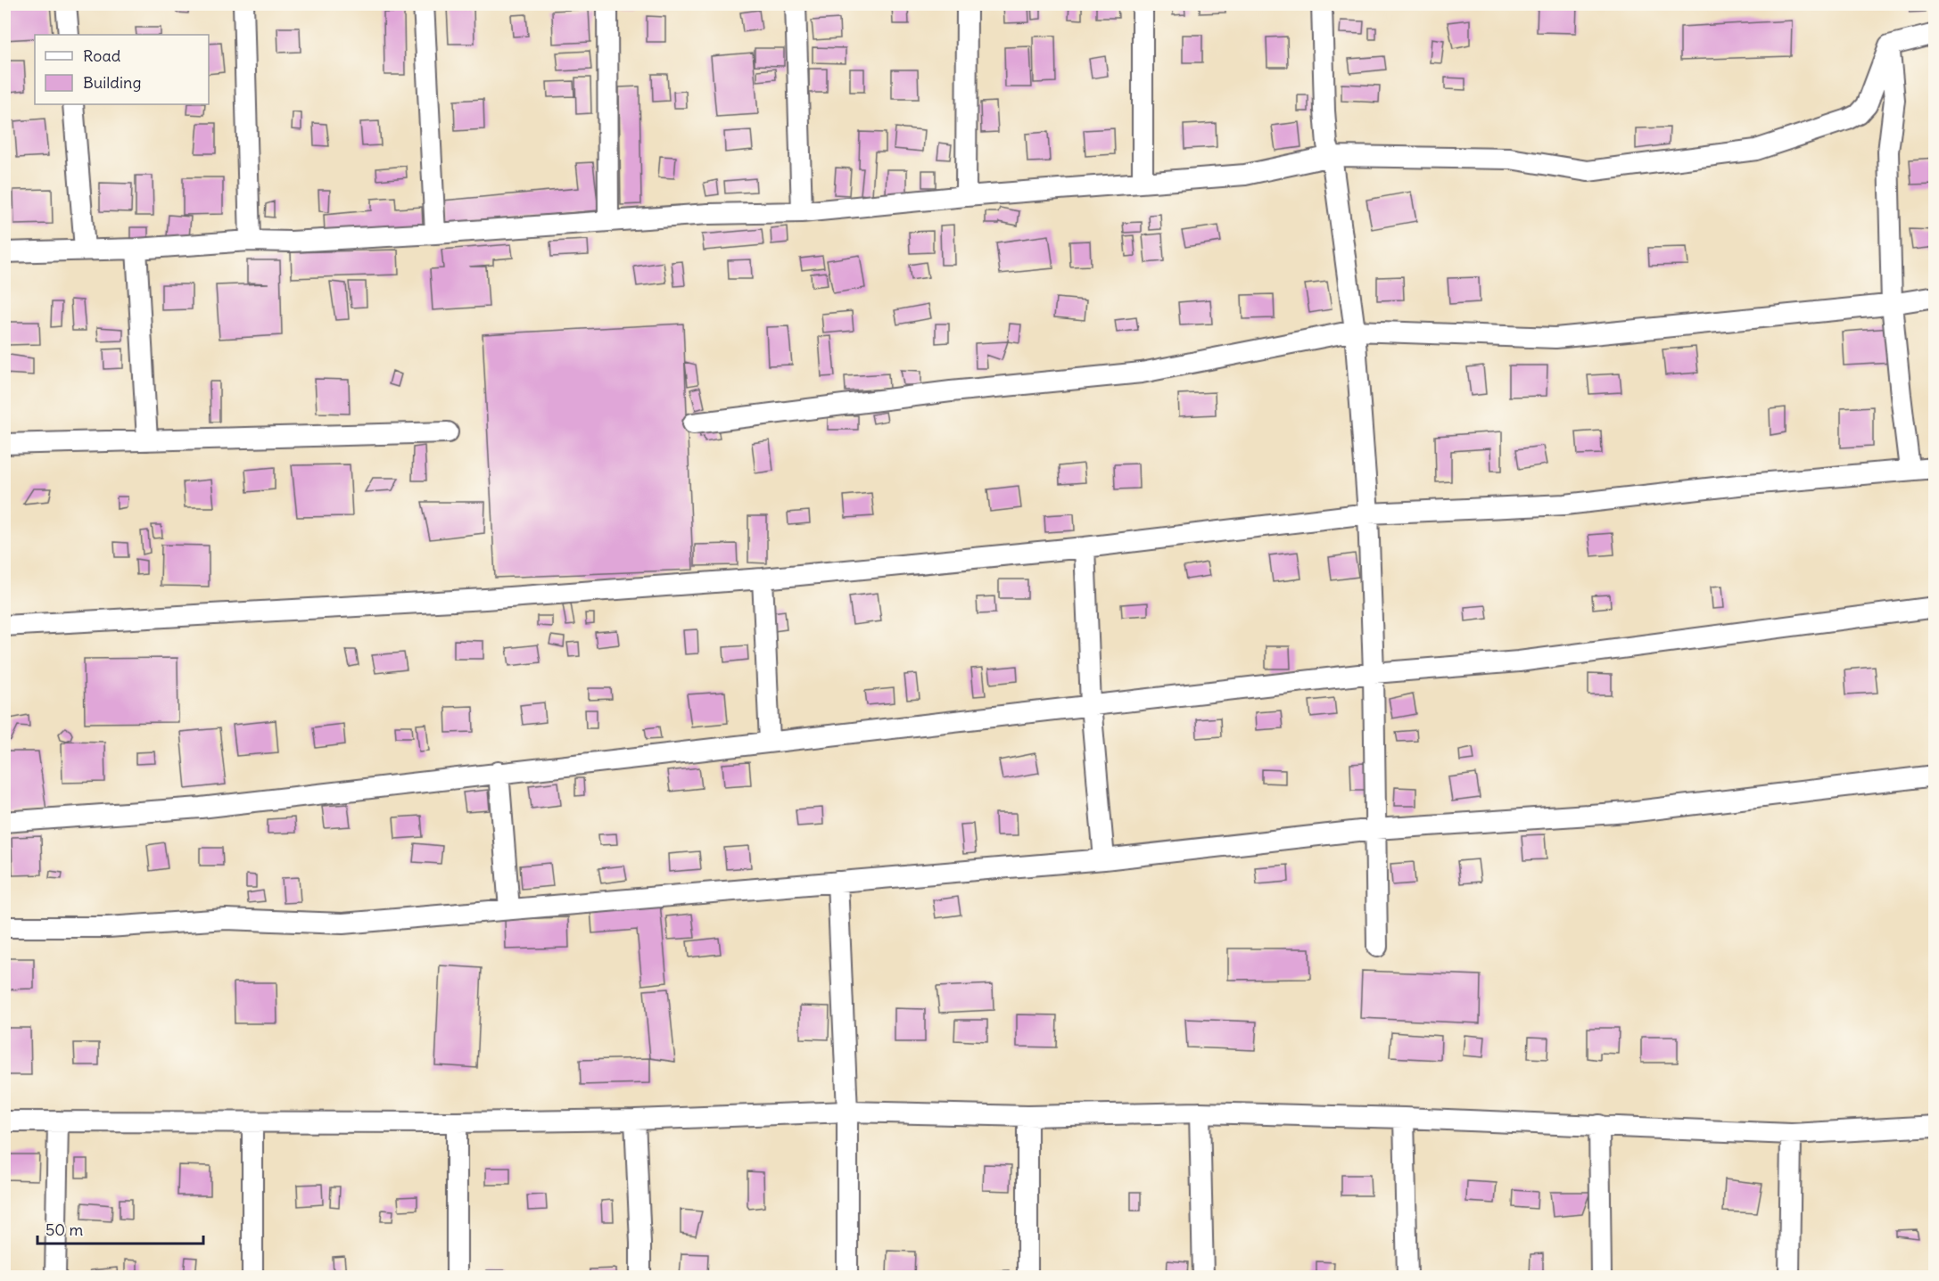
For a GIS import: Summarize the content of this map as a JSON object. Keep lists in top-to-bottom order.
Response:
{
  "legend": ["Road", "Building"],
  "scale_bar": "50 m"
}
